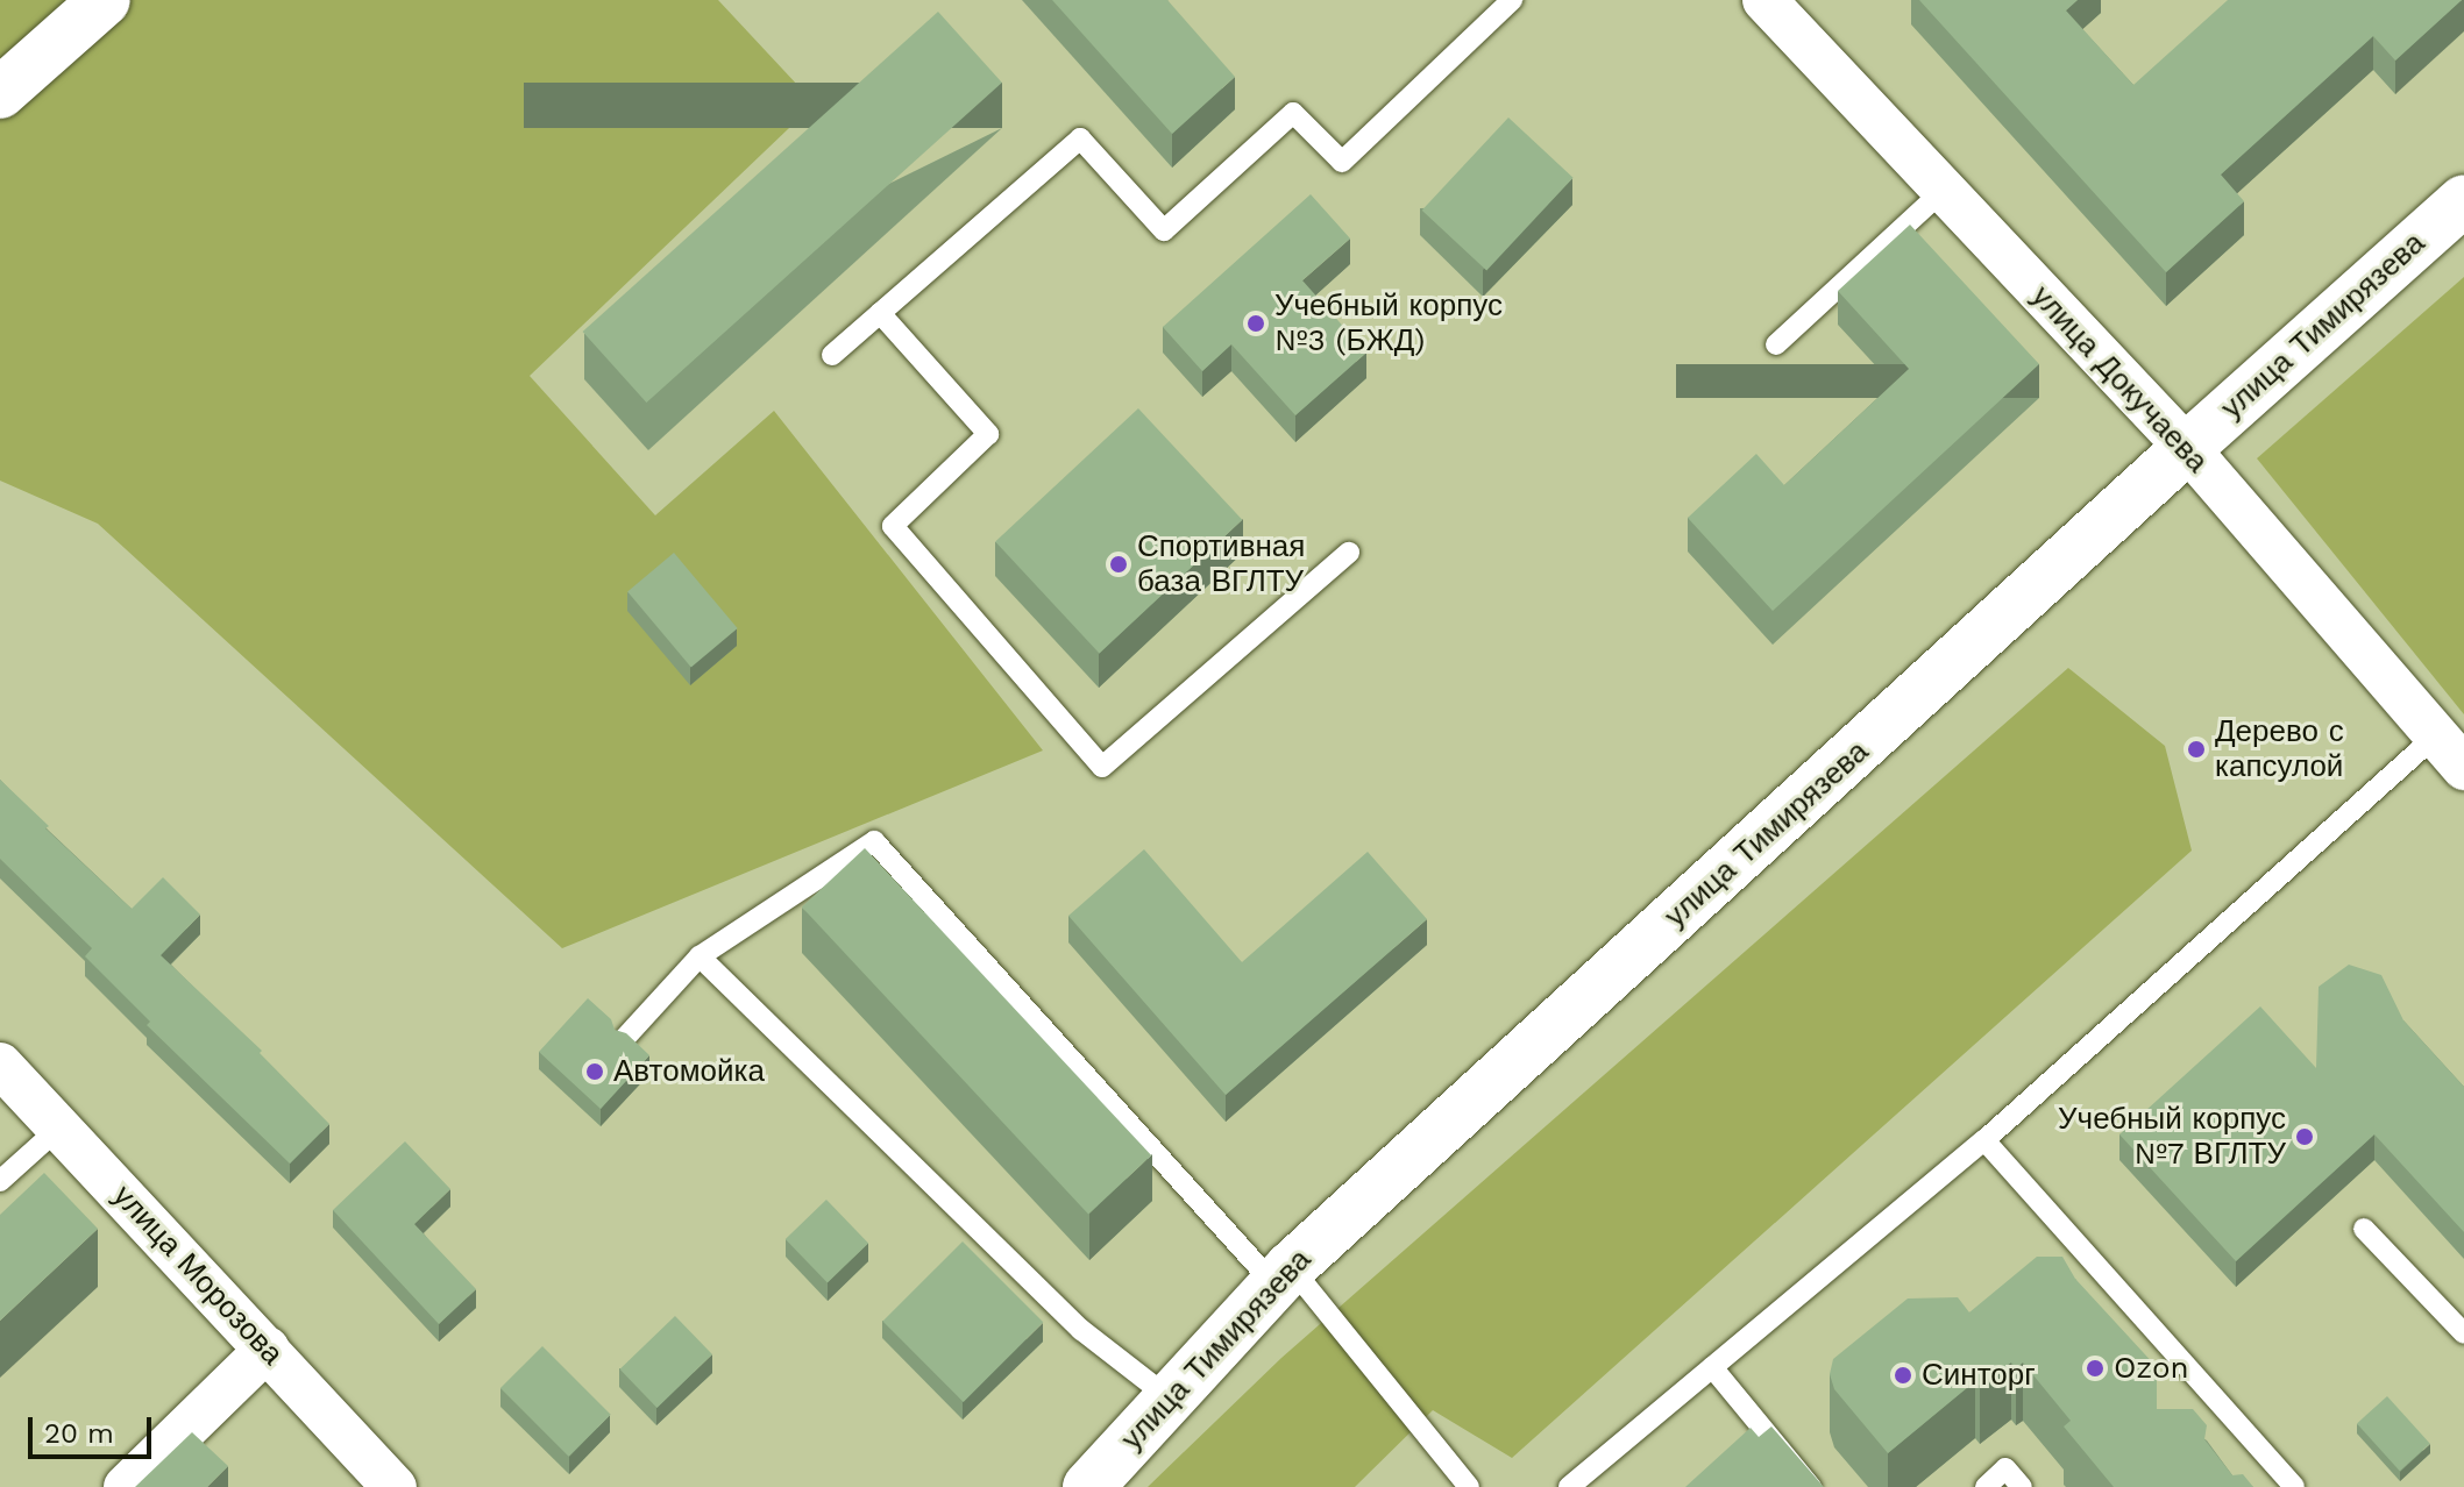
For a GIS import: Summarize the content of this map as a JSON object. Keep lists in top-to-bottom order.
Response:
{
  "streets": {
    "main road": ["улица Тимирязева"],
    "street": ["улица Докучаева", "улица Морозова"]
  },
  "crossings": [
    ["улица Тимирязева", "улица Докучаева"]
  ],
  "places": [
    "Учебный корпус №3 (БЖД)",
    "Спортивная база ВГЛТУ",
    "Дерево с капсулой",
    "Автомойка",
    "Учебный корпус №7 ВГЛТУ",
    "Ozon",
    "Синторг"
  ],
  "scale_bar": "20 m"
}
